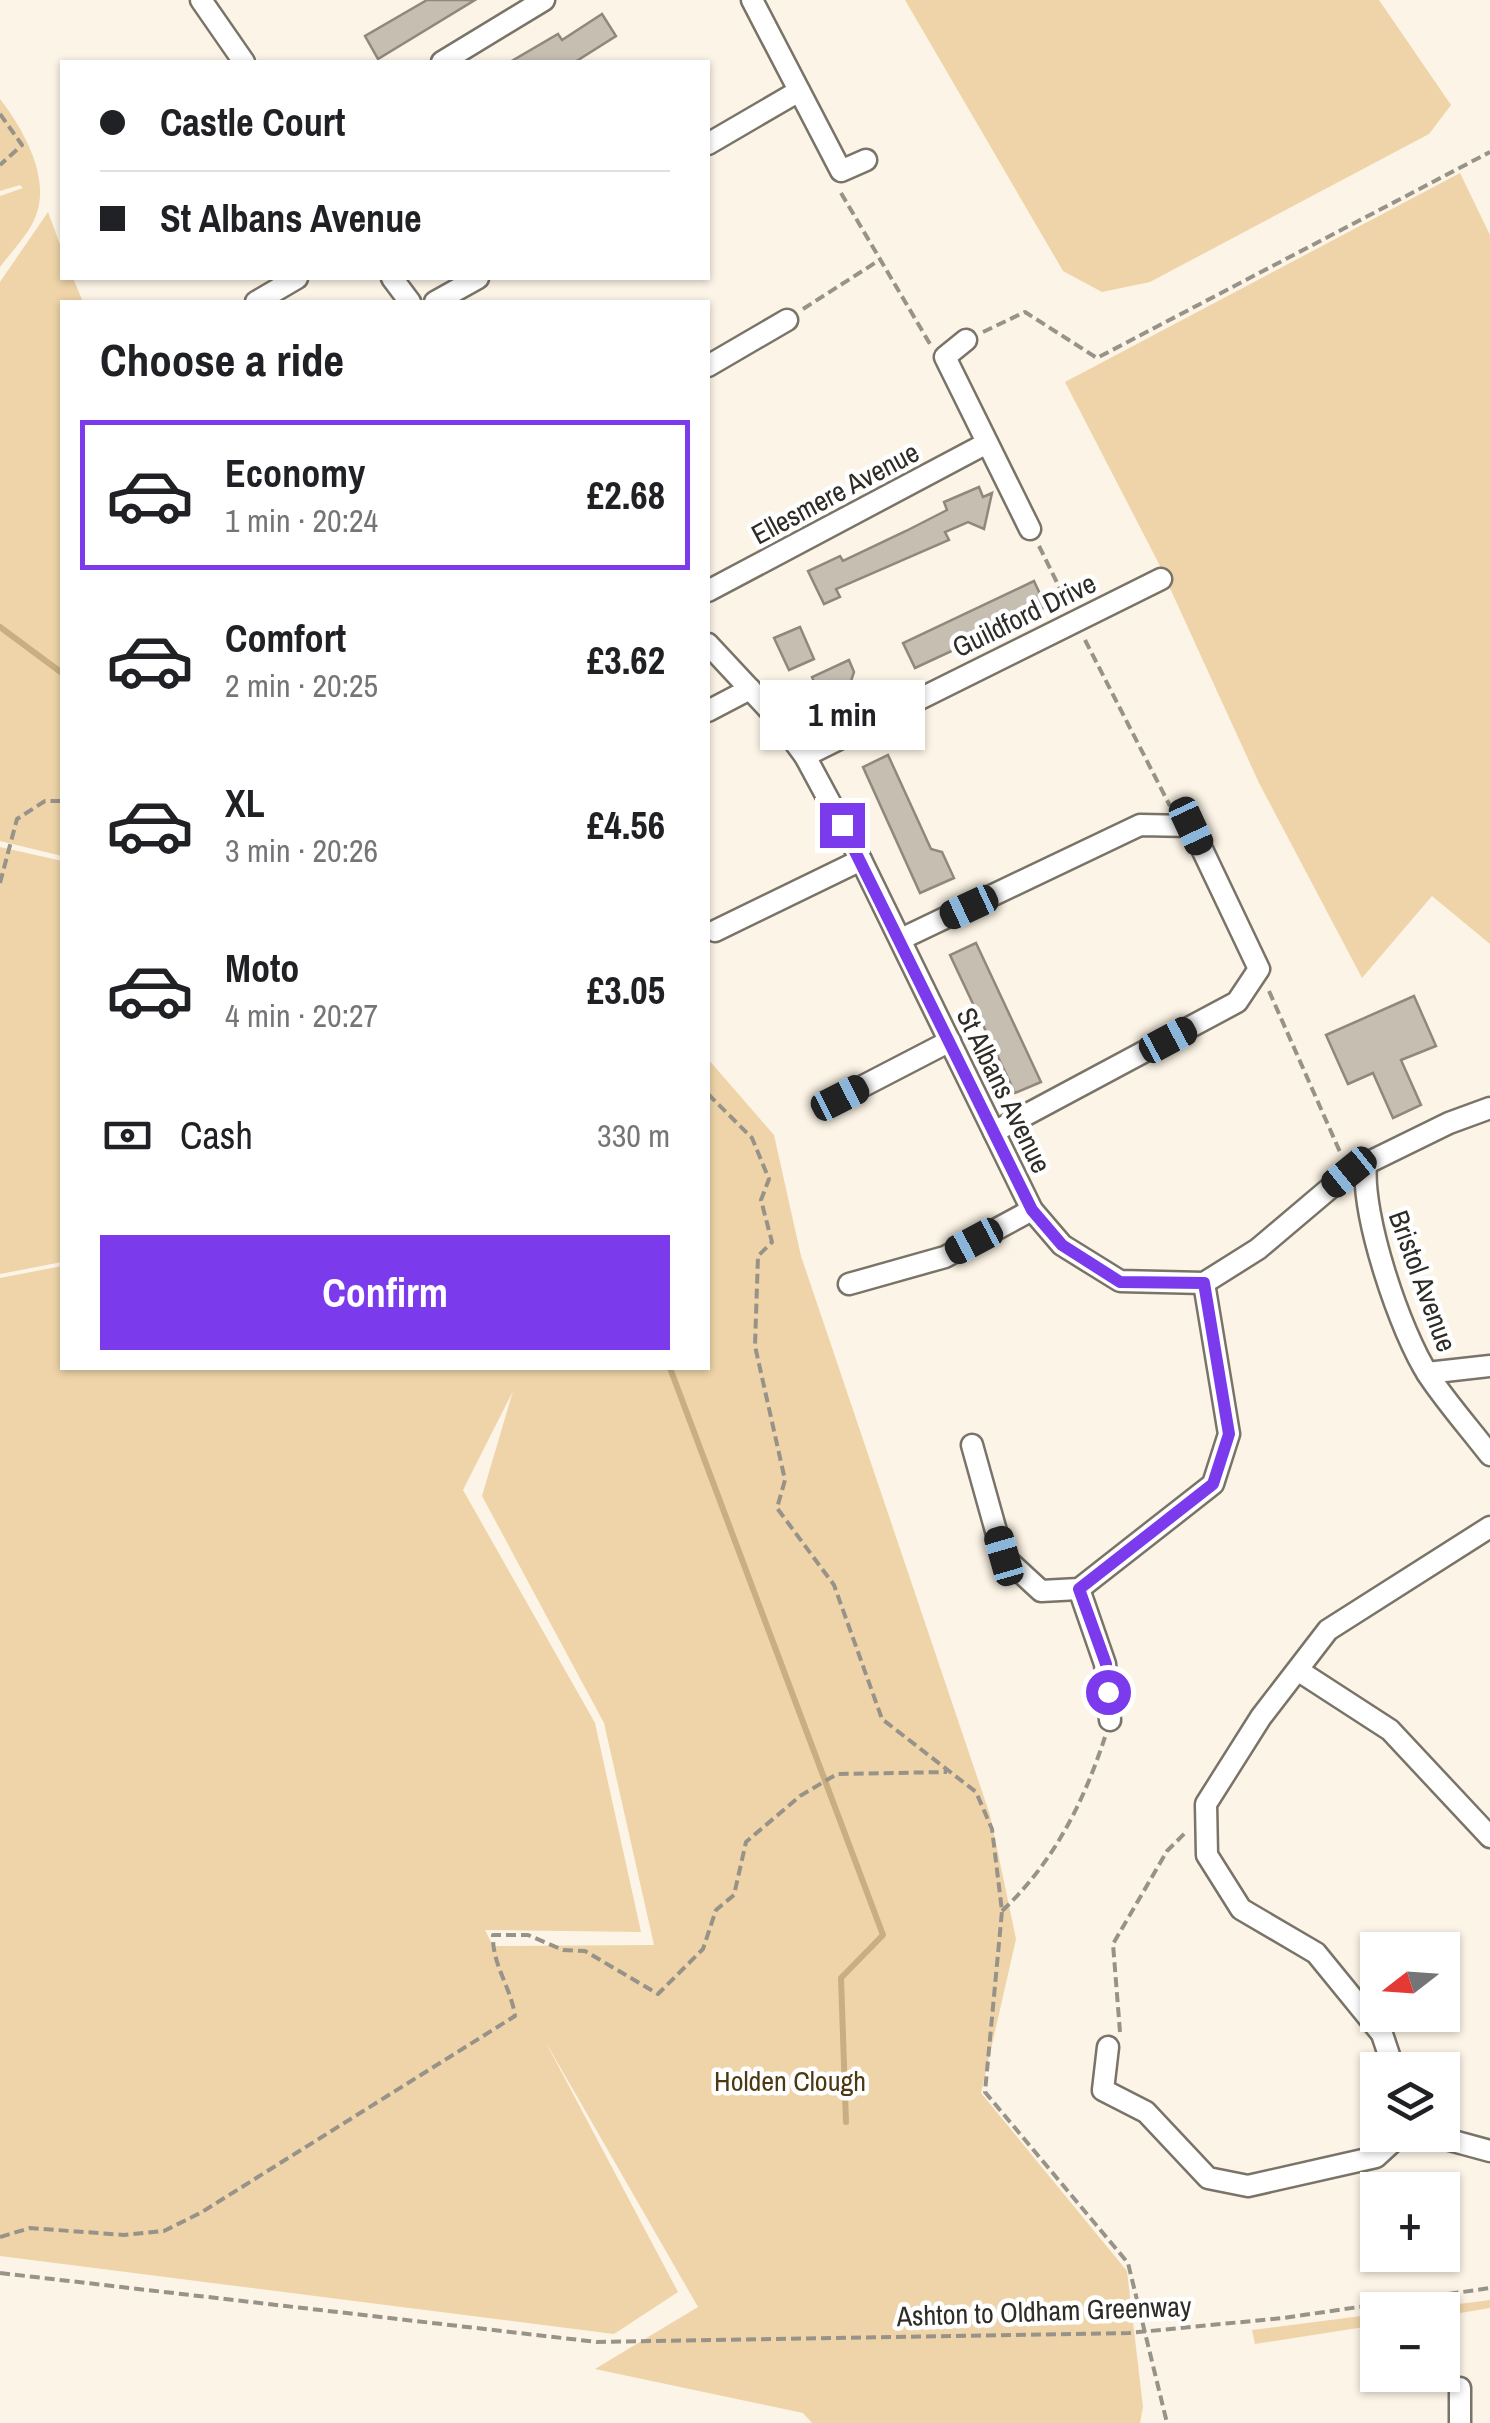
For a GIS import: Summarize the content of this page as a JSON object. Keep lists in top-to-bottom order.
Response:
{
  "streets": {
    "street": [
      "Ellesmere Avenue",
      "Guildford Drive",
      "St Albans Avenue",
      "Bristol Avenue"
    ],
    "path": ["Ashton to Oldham Greenway"]
  },
  "crossings": [
    ["Guildford Drive", "St Albans Avenue"]
  ],
  "parks": ["Holden Clough"],
  "north": "left",
  "page": {
    "banner": ["Castle Court", "St Albans Avenue"],
    "heading": "Choose a ride",
    "list": [
      {
        "name": "Economy",
        "note": "1 min · 20:24",
        "value": "£2.68"
      },
      {
        "name": "Comfort",
        "note": "2 min · 20:25",
        "value": "£3.62"
      },
      {
        "name": "XL",
        "note": "3 min · 20:26",
        "value": "£4.56"
      },
      {
        "name": "Moto",
        "note": "4 min · 20:27",
        "value": "£3.05"
      }
    ],
    "bubble": "1 min",
    "pay": ["Cash", "330 m"],
    "buttons": "Confirm",
    "map_buttons": ["+", "−"]
  }
}
